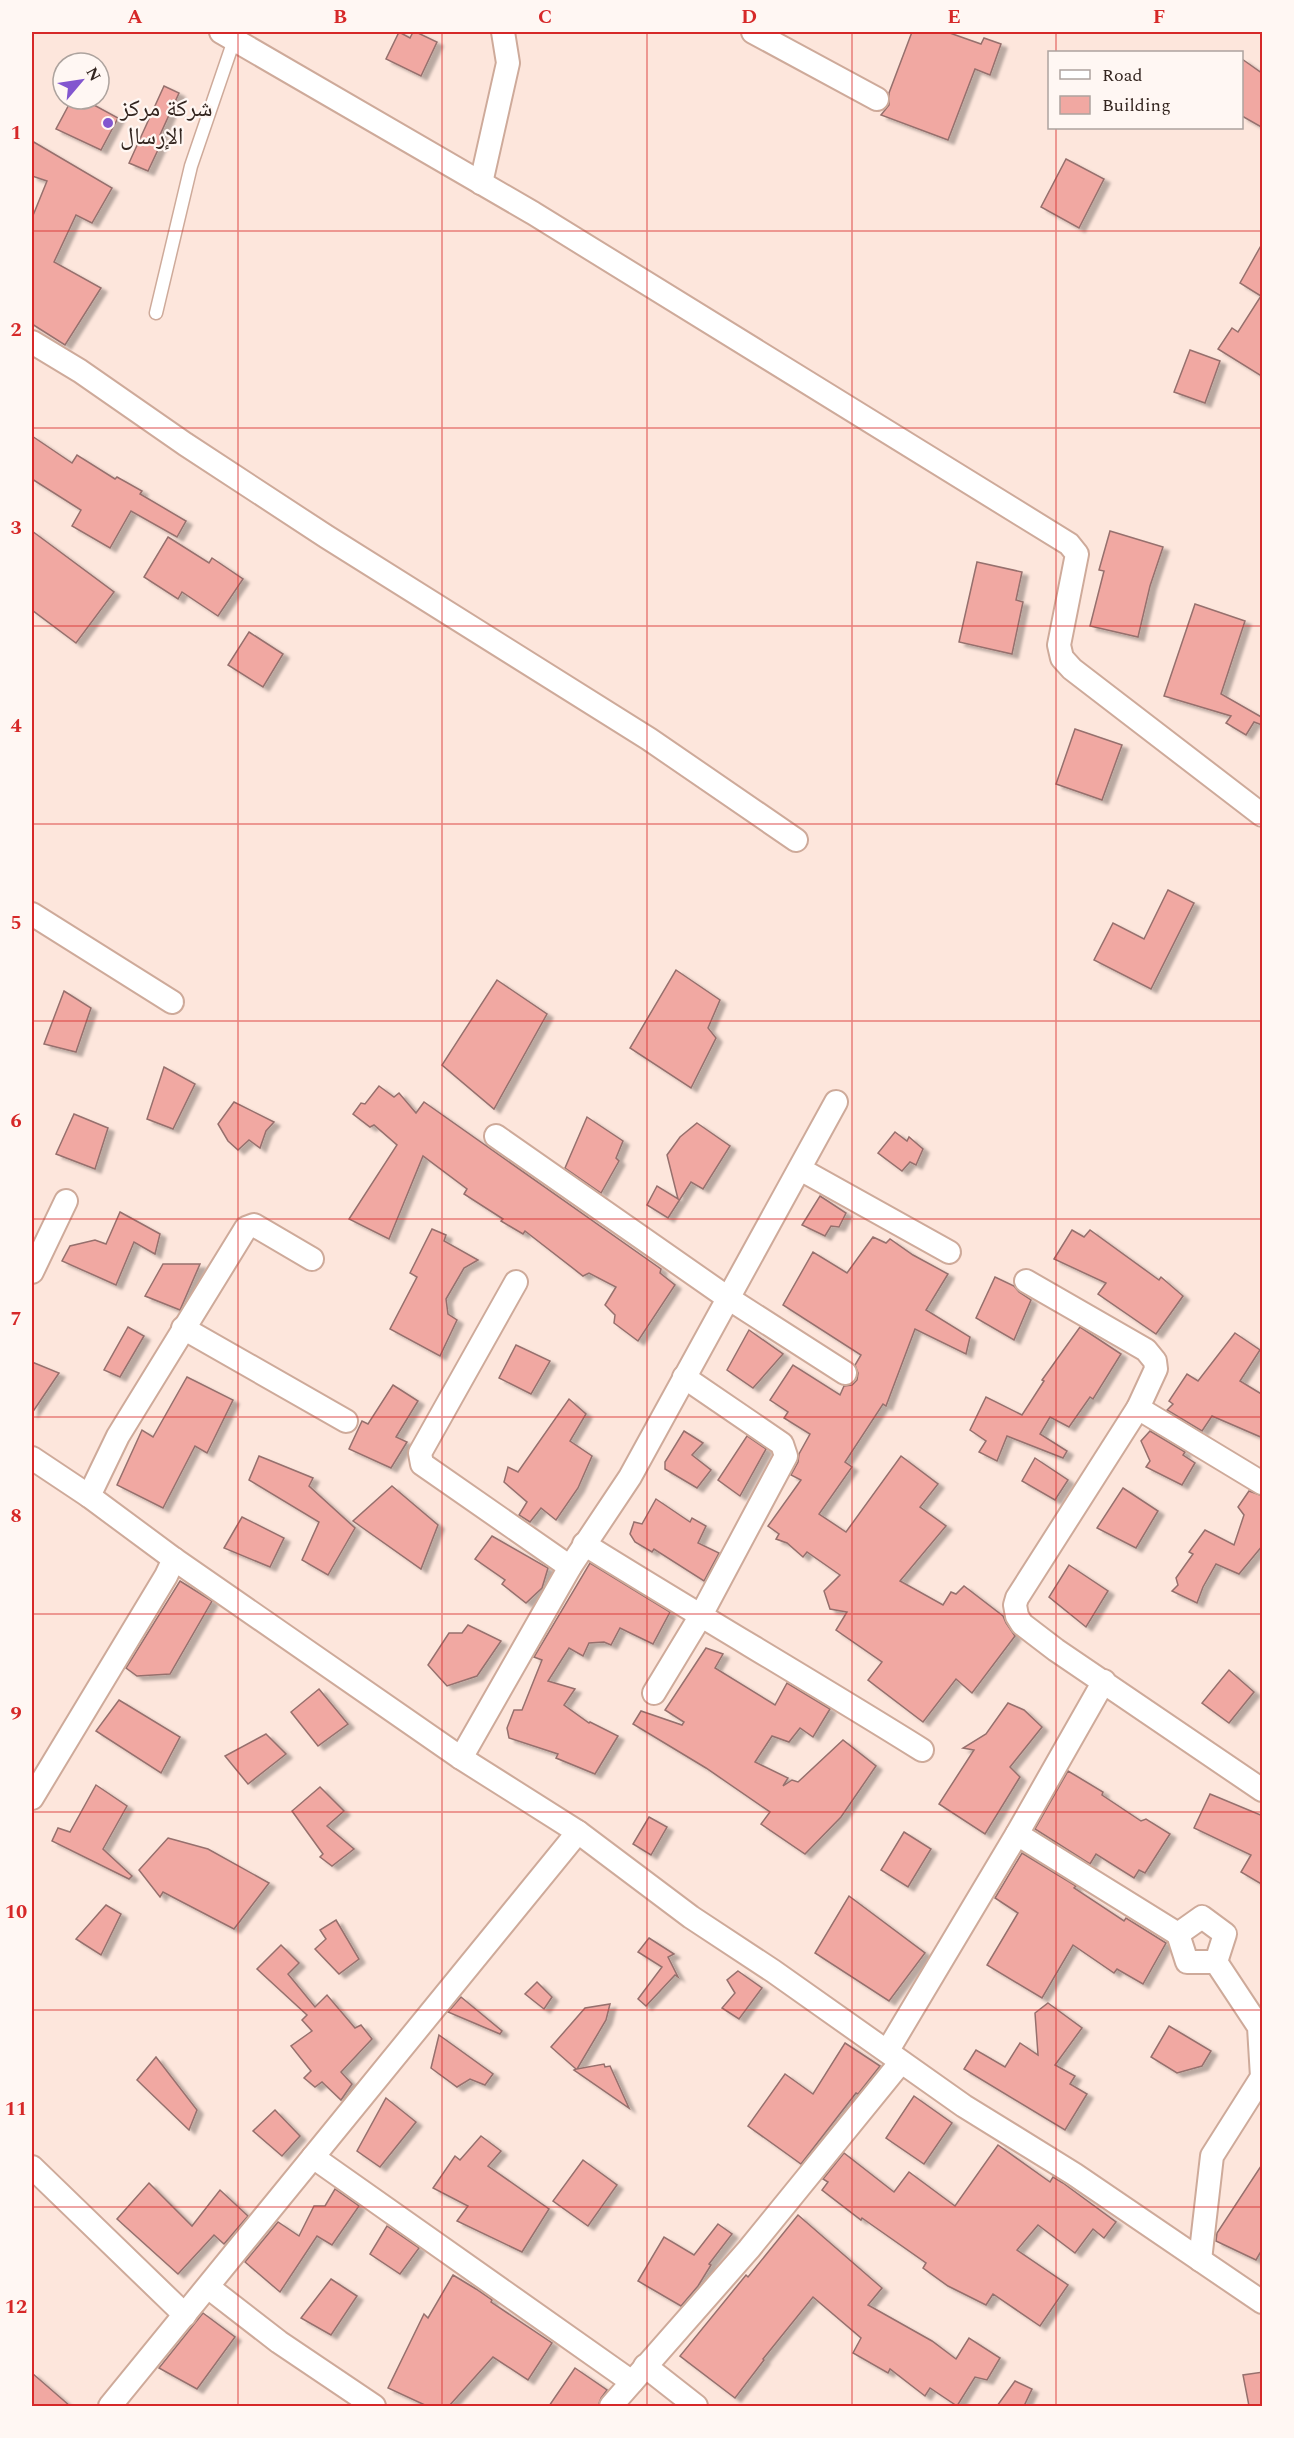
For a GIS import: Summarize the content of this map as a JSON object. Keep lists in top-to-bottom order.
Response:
{
  "places": ["شركة مركز الإرسال"],
  "legend": ["Road", "Building"],
  "north": "top right",
  "grid": {
    "columns": [
      "A",
      "B",
      "C",
      "D",
      "E",
      "F"
    ],
    "rows": [
      "1",
      "2",
      "3",
      "4",
      "5",
      "6",
      "7",
      "8",
      "9",
      "10",
      "11",
      "12"
    ]
  }
}
